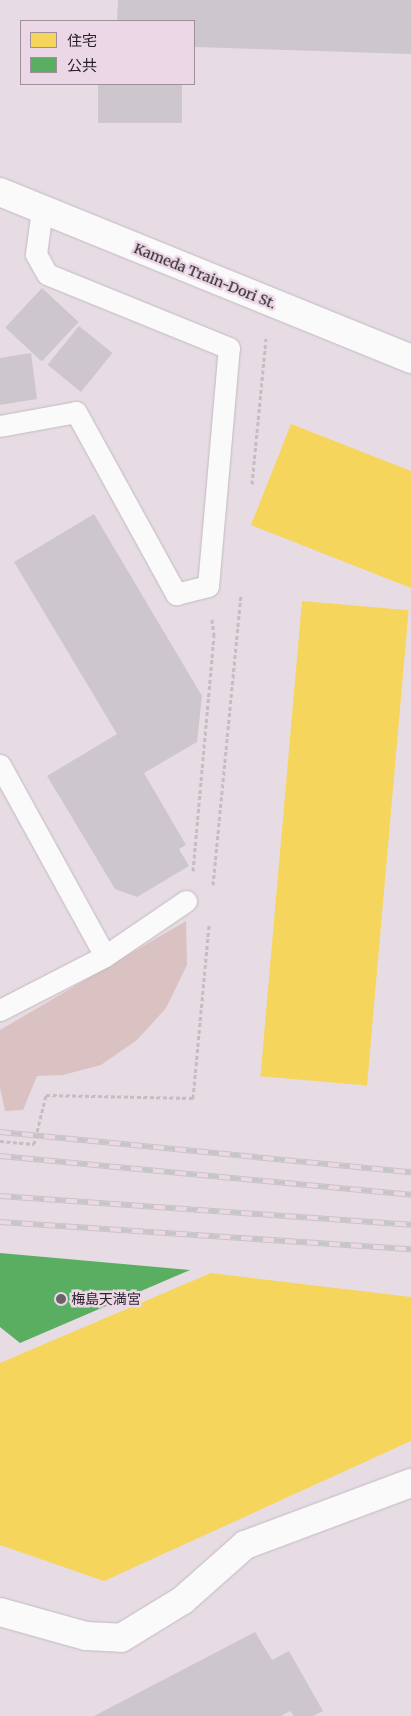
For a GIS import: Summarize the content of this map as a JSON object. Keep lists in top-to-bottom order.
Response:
{
  "streets": {
    "street": ["Kameda Train-Dori St."]
  },
  "places": ["梅島天満宮"],
  "legend": ["住宅", "公共"]
}
